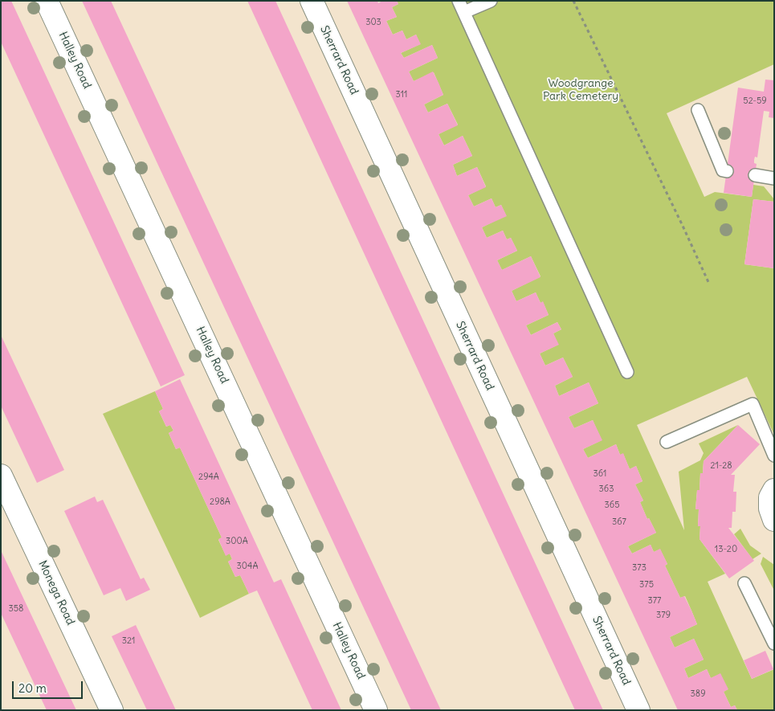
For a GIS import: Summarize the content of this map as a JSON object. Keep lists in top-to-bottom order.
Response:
{
  "streets": {
    "street": ["Halley Road", "Sherrard Road", "Monega Road"]
  },
  "parks": ["Woodgrange Park Cemetery"],
  "house_numbers": [
    "303",
    "311",
    "52-59",
    "21-28",
    "361",
    "294A",
    "363",
    "298A",
    "365",
    "367",
    "300A",
    "13-20",
    "304A",
    "373",
    "375",
    "377",
    "358",
    "379",
    "321",
    "389"
  ],
  "scale_bar": "20 m"
}
